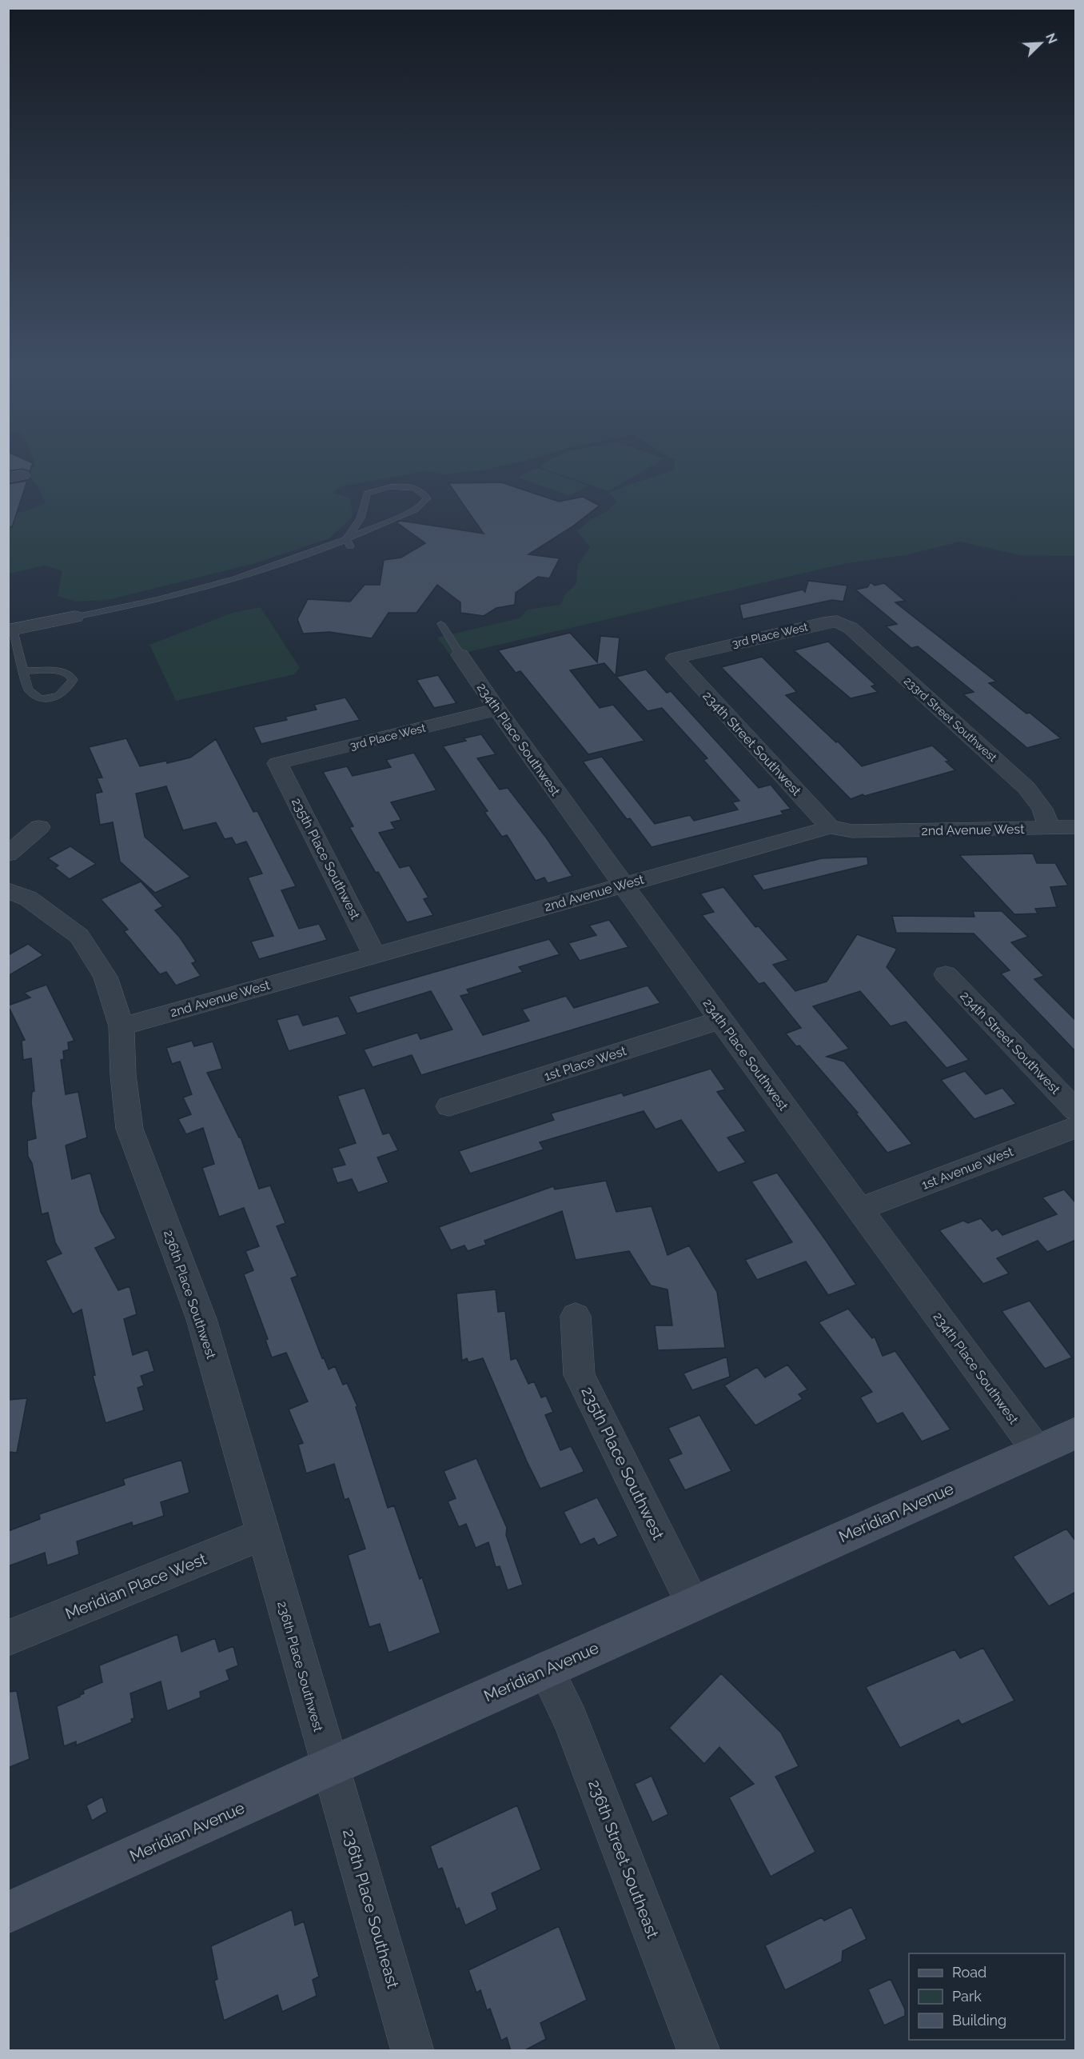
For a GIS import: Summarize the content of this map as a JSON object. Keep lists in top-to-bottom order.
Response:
{
  "streets": {
    "main road": ["Meridian Avenue"],
    "street": [
      "3rd Place West",
      "233rd Street Southwest",
      "234th Place Southwest",
      "234th Street Southwest",
      "2nd Avenue West",
      "235th Place Southwest",
      "1st Place West",
      "1st Avenue West",
      "236th Place Southwest",
      "Meridian Place West",
      "236th Street Southeast",
      "236th Place Southeast"
    ]
  },
  "crossings": [
    ["3rd Place West", "233rd Street Southwest"],
    ["3rd Place West", "234th Place Southwest"],
    ["3rd Place West", "234th Street Southwest"],
    ["3rd Place West", "235th Place Southwest"],
    ["233rd Street Southwest", "2nd Avenue West"],
    ["234th Place Southwest", "2nd Avenue West"],
    ["234th Place Southwest", "1st Place West"],
    ["234th Place Southwest", "1st Avenue West"],
    ["234th Place Southwest", "Meridian Avenue"],
    ["234th Street Southwest", "2nd Avenue West"],
    ["2nd Avenue West", "235th Place Southwest"],
    ["2nd Avenue West", "236th Place Southwest"],
    ["235th Place Southwest", "Meridian Avenue"],
    ["236th Place Southwest", "Meridian Avenue"],
    ["236th Place Southwest", "Meridian Place West"],
    ["236th Place Southwest", "236th Place Southeast"],
    ["Meridian Avenue", "236th Street Southeast"],
    ["Meridian Avenue", "236th Place Southeast"]
  ],
  "legend": ["Road", "Park", "Building"],
  "north": "top right"
}
